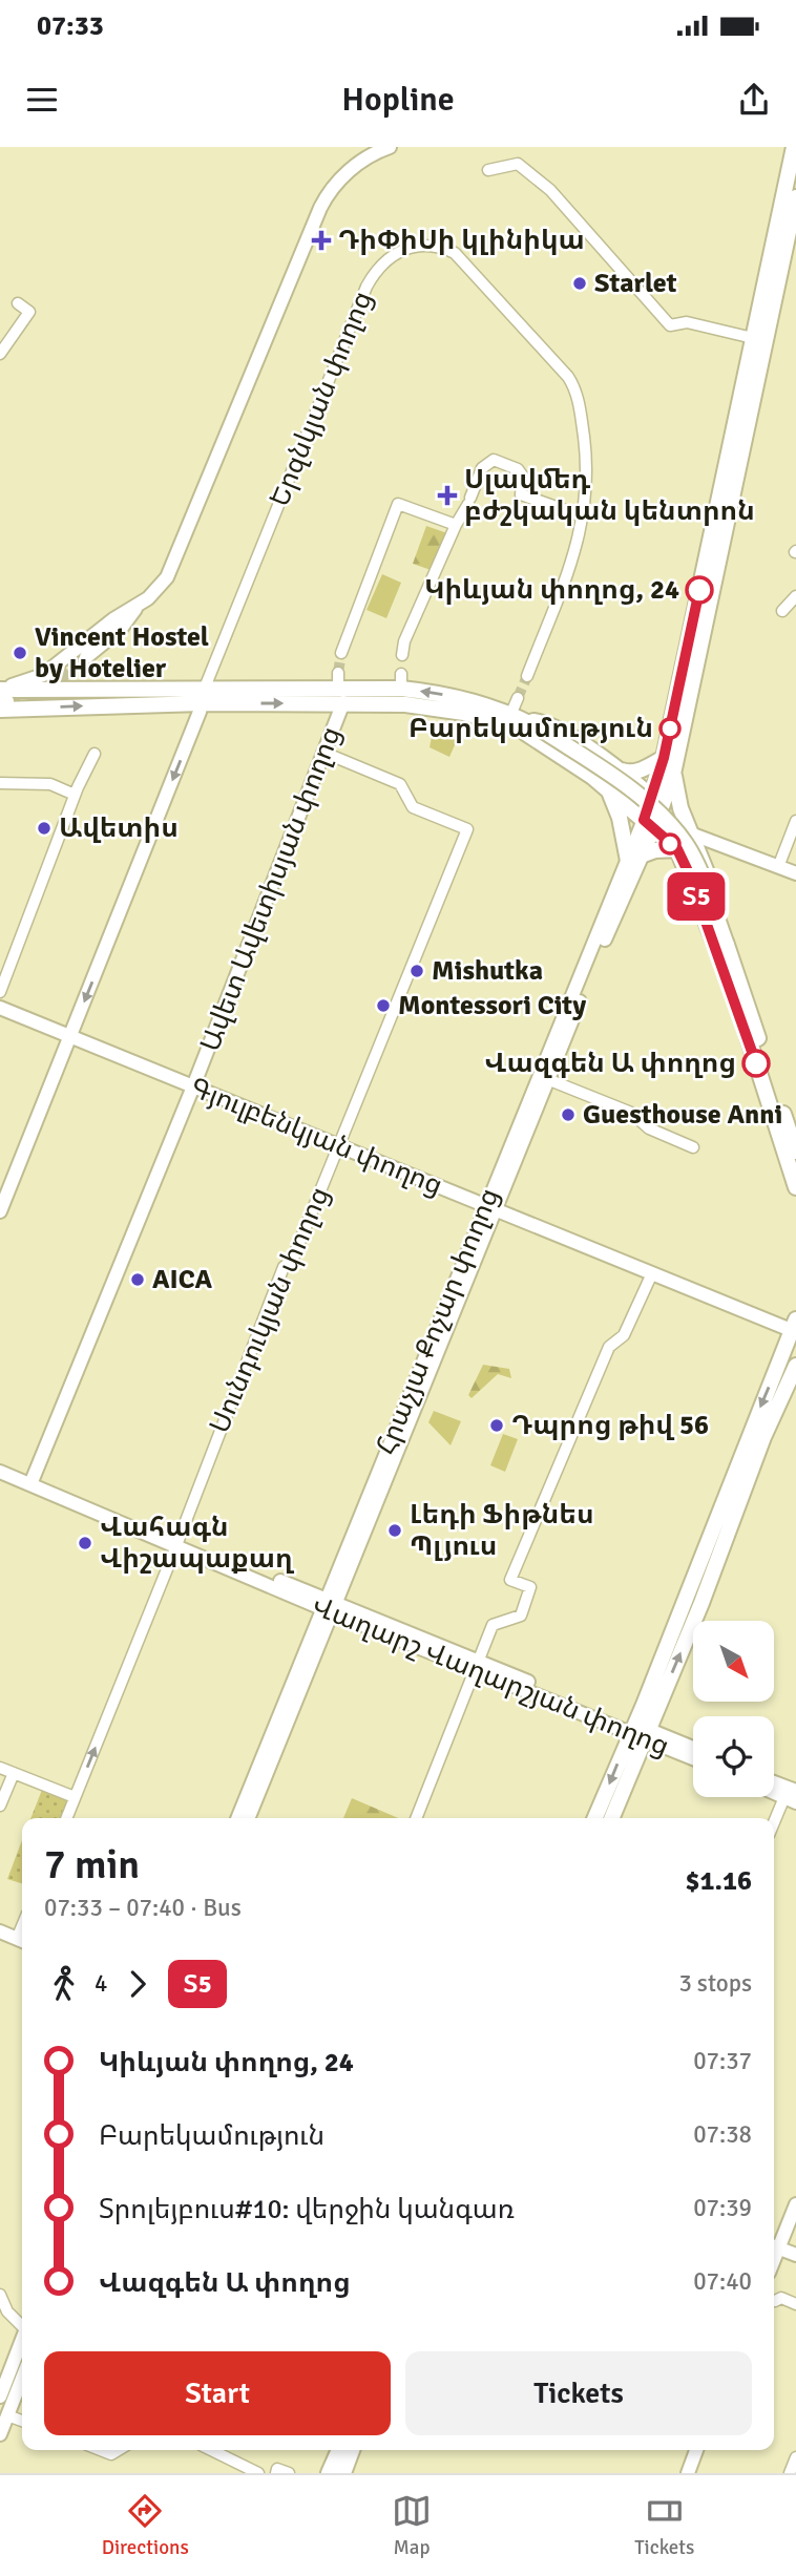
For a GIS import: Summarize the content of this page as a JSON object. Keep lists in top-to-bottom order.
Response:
{
  "streets": {
    "street": [
      "Երզնկյան փողոց",
      "Ավետ Ավետիսյան փողոց",
      "Գյուլբենկյան փողոց",
      "Սունդուկյան փողոց",
      "Հրաչյա Քոչար փողոց",
      "Վաղարշ Վաղարշյան փողոց"
    ]
  },
  "crossings": [
    ["Ավետ Ավետիսյան փողոց", "Գյուլբենկյան փողոց"],
    ["Ավետ Ավետիսյան փողոց", "Սունդուկյան փողոց"],
    ["Ավետ Ավետիսյան փողոց", "Վաղարշ Վաղարշյան փողոց"],
    ["Գյուլբենկյան փողոց", "Սունդուկյան փողոց"],
    ["Գյուլբենկյան փողոց", "Հրաչյա Քոչար փողոց"],
    ["Սունդուկյան փողոց", "Վաղարշ Վաղարշյան փողոց"],
    ["Հրաչյա Քոչար փողոց", "Վաղարշ Վաղարշյան փողոց"]
  ],
  "places": {
    "health": ["ԴիՓիՍի կլինիկա", "Սլավմեդ բժշկական կենտրոն"],
    "other": [
      "Starlet",
      "Կիևյան փողոց, 24",
      "Vincent Hostel by Hotelier",
      "Բարեկամություն",
      "Ավետիս",
      "Mishutka",
      "Montessori City",
      "Վազգեն Ա փողոց",
      "Guesthouse Anni",
      "AICA",
      "Դպրոց թիվ 56",
      "Լեդի Ֆիթնես Պլյուս",
      "Վահագն Վիշապաքաղ"
    ]
  },
  "lines": ["bus line Տ5"],
  "north": "bottom right",
  "page": {
    "status": "07:33",
    "header": "Hopline",
    "on_map": "Տ5",
    "heading": ["7 min", "07:33 – 07:40 · Bus", "$1.16"],
    "legs": ["4", "Տ5", "3 stops"],
    "list": [
      {
        "name": "Կիևյան փողոց, 24",
        "value": "07:37"
      },
      {
        "name": "Բարեկամություն",
        "value": "07:38"
      },
      {
        "name": "Տրոլեյբուս#10: վերջին կանգառ",
        "value": "07:39"
      },
      {
        "name": "Վազգեն Ա փողոց",
        "value": "07:40"
      }
    ],
    "buttons": ["Start", "Tickets"],
    "tabs": ["Directions", "Map", "Tickets"]
  }
}
